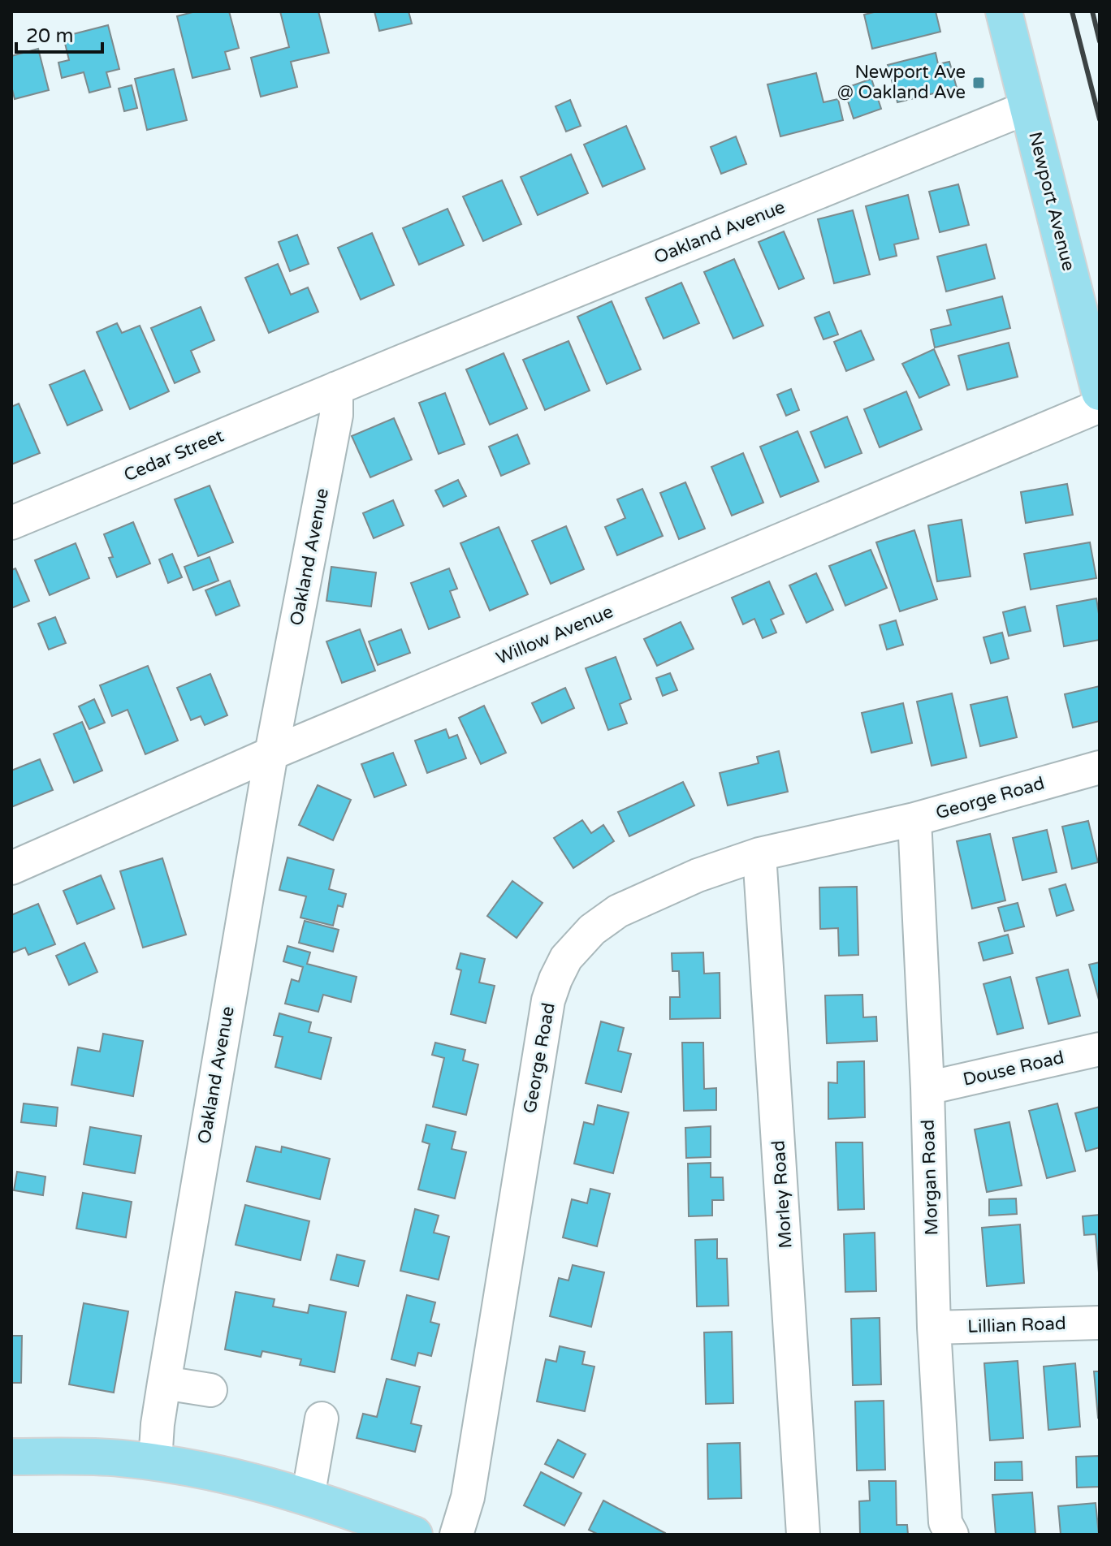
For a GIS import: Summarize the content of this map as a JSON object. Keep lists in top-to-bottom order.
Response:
{
  "streets": {
    "main road": ["Newport Avenue"],
    "street": [
      "Oakland Avenue",
      "Cedar Street",
      "Willow Avenue",
      "George Road",
      "Douse Road",
      "Morgan Road",
      "Morley Road",
      "Lillian Road"
    ]
  },
  "crossings": [
    ["Newport Avenue", "Oakland Avenue"],
    ["Oakland Avenue", "Cedar Street"],
    ["Oakland Avenue", "Willow Avenue"],
    ["George Road", "Morgan Road"],
    ["George Road", "Morley Road"],
    ["Douse Road", "Morgan Road"],
    ["Morgan Road", "Lillian Road"]
  ],
  "places": {
    "transit": ["Newport Ave @ Oakland Ave"]
  },
  "scale_bar": "20 m"
}
